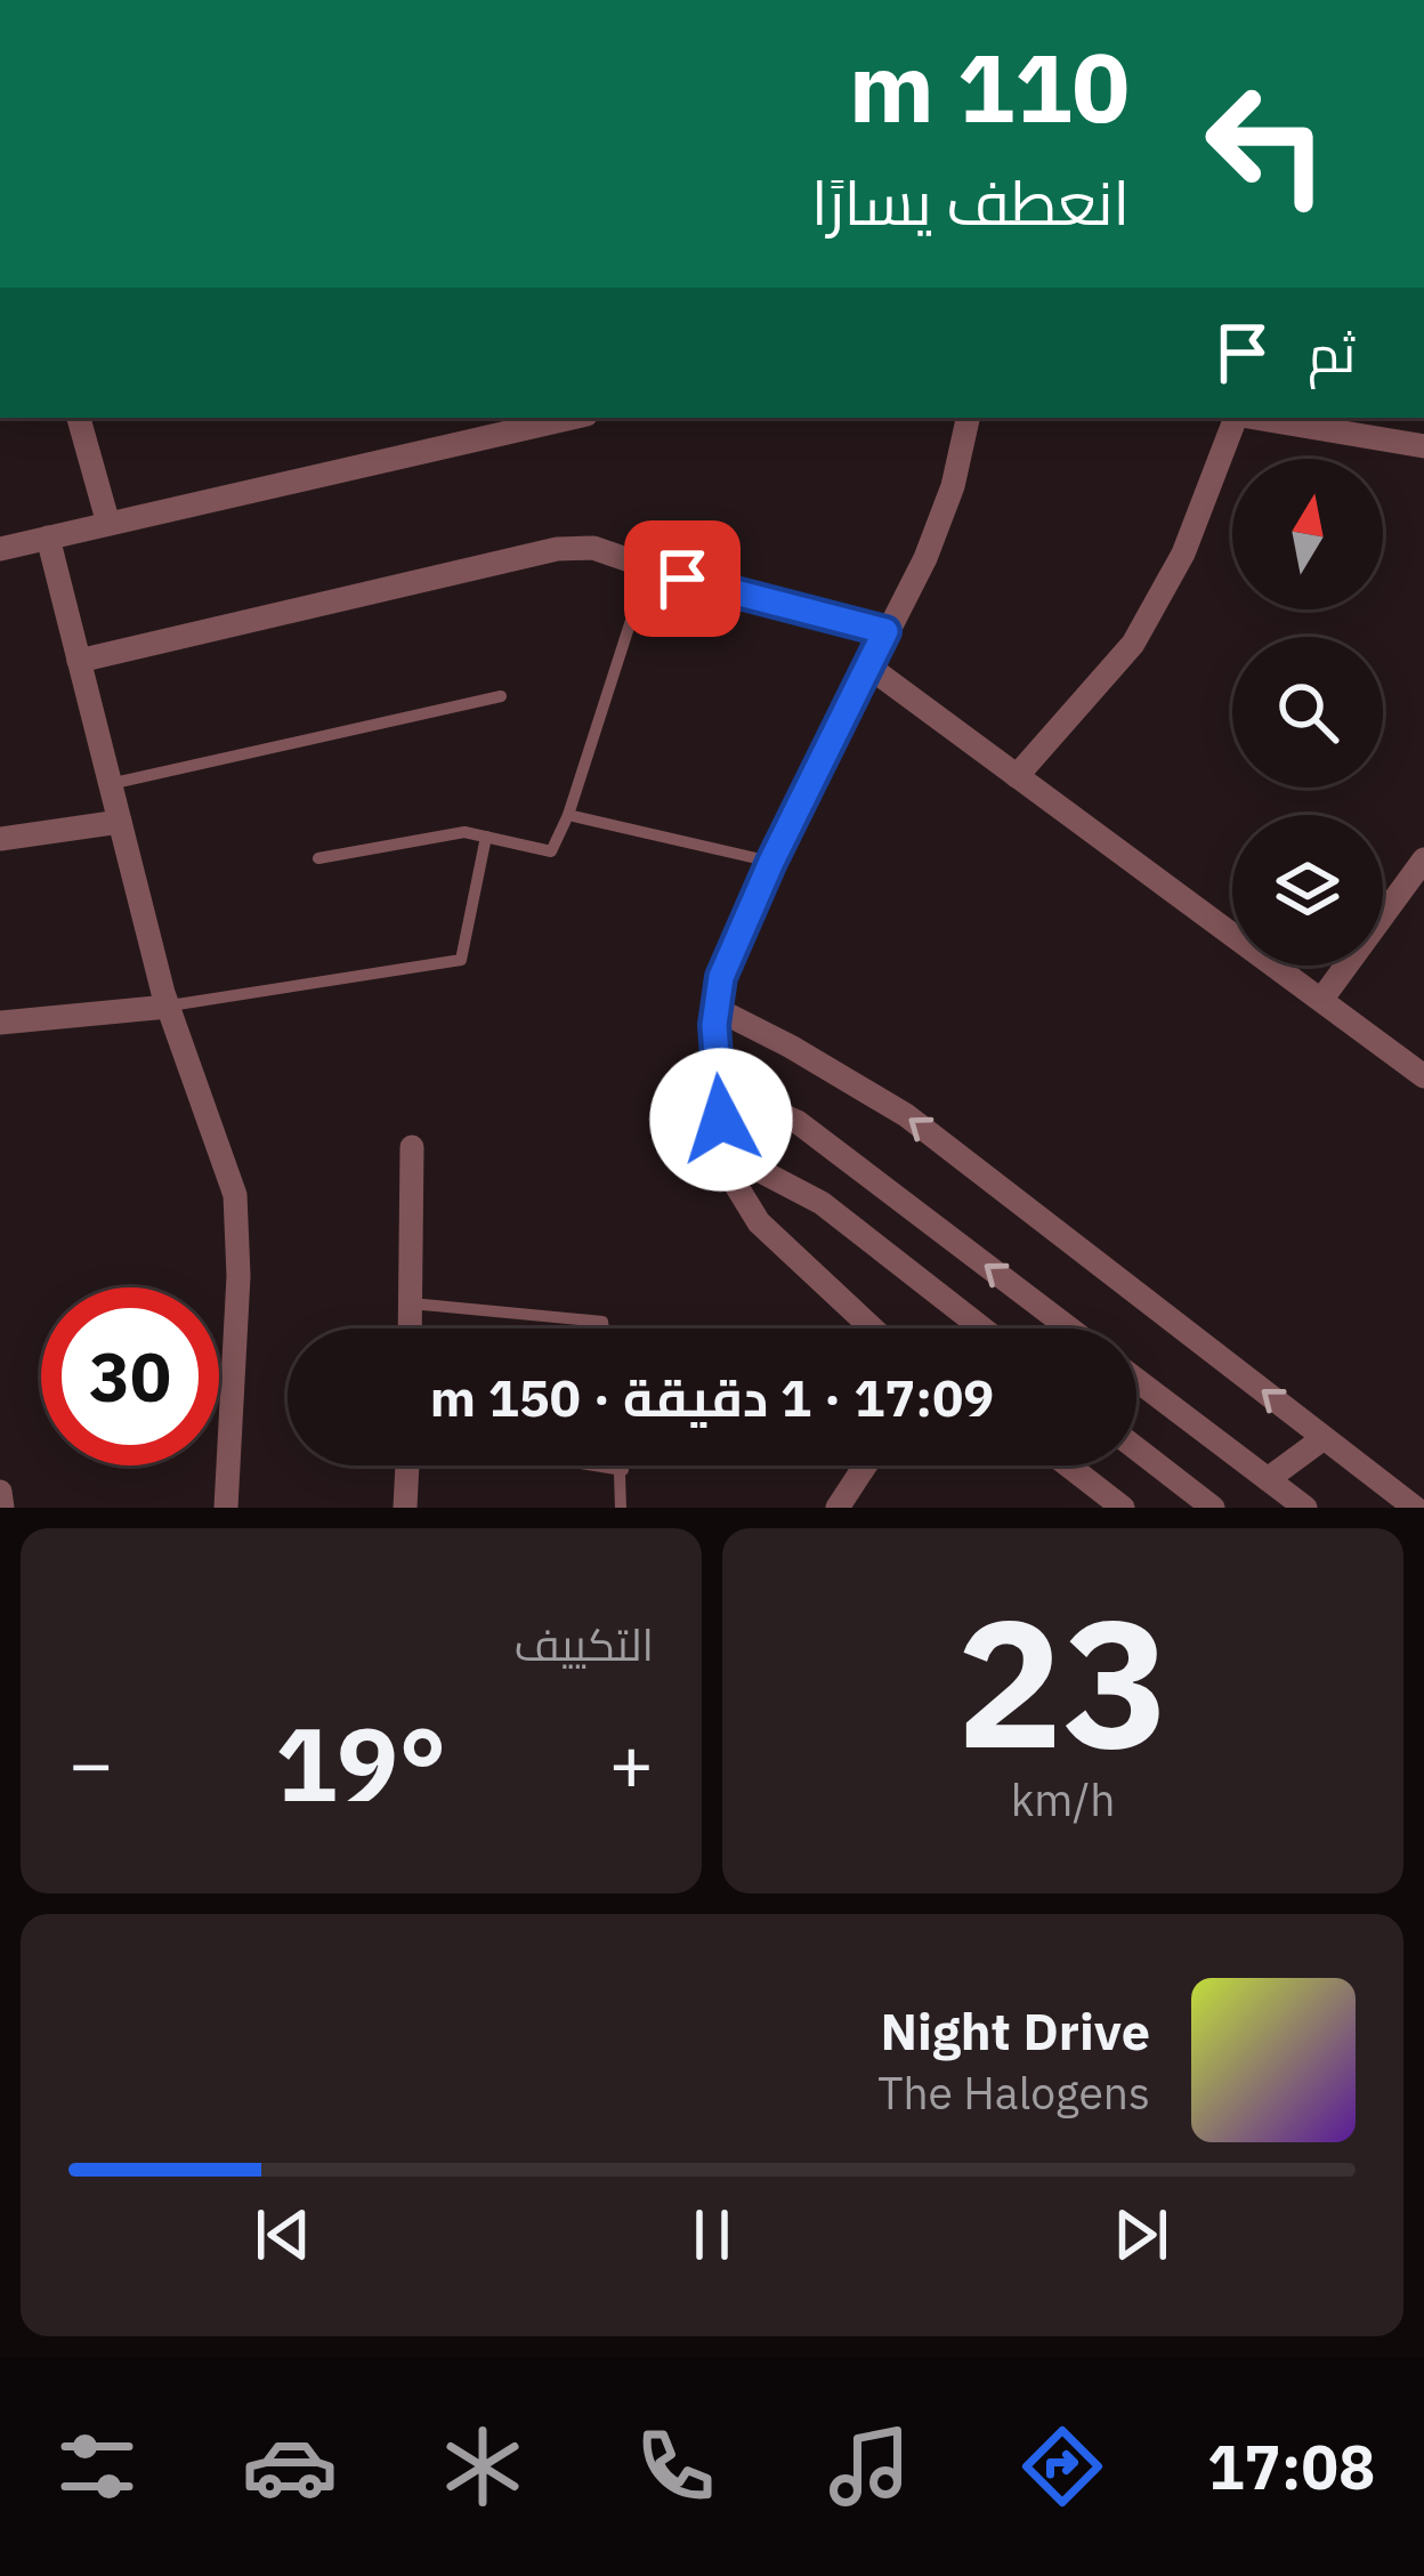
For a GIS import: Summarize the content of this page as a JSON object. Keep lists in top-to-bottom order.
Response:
{
  "north": "top",
  "page": {
    "turn": ["110 m", "انعطف يسارًا"],
    "then": "ثم",
    "limit": "30",
    "trip": "17:09 · 1 دقيقة · 150 m",
    "tile": [
      ["23", "km/h"],
      "التكييف"
    ],
    "heat": ["−", "19°", "+"],
    "song": ["Night Drive", "The Halogens"],
    "tabs": "17:08"
  }
}
